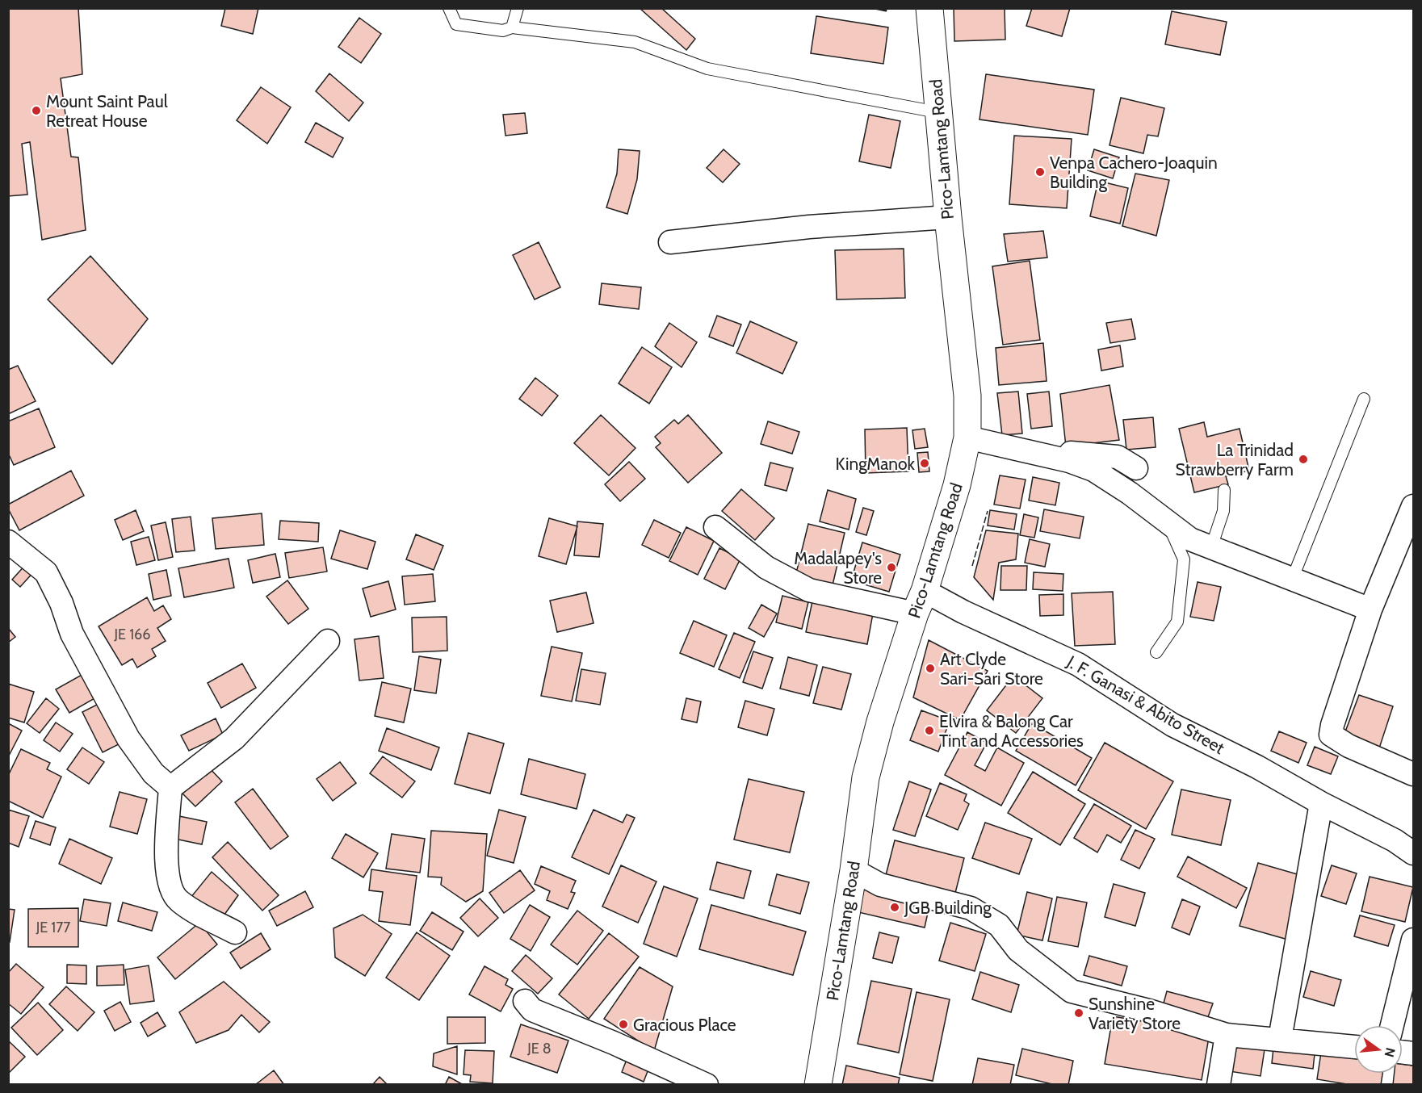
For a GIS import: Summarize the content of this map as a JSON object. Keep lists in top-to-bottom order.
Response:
{
  "streets": {
    "main road": ["Pico-Lamtang Road"],
    "street": ["J. F. Ganasi & Abito Street"]
  },
  "crossings": [
    ["Pico-Lamtang Road", "J. F. Ganasi & Abito Street"]
  ],
  "places": [
    "Mount Saint Paul Retreat House",
    "Venpa Cachero-Joaquin Building",
    "La Trinidad Strawberry Farm",
    "KingManok",
    "Madalapey's Store",
    "Art Clyde Sari-Sari Store",
    "Elvira & Balong Car Tint and Accessories",
    "JGB Building",
    "Sunshine Variety Store",
    "Gracious Place"
  ],
  "house_numbers": ["JE 166", "JE 177", "JE 8"],
  "north": "right"
}
